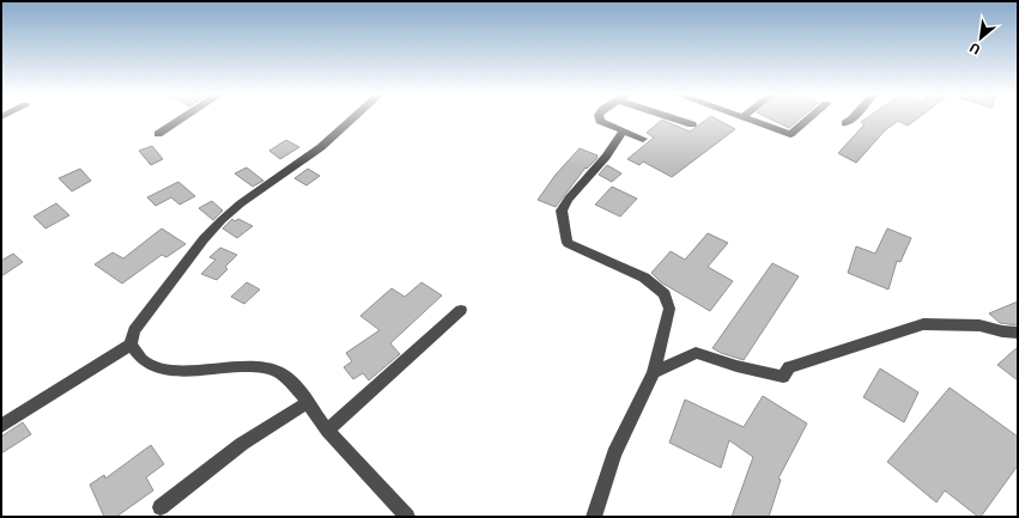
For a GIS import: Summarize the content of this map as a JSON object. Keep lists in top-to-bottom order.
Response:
{
  "north": "bottom left"
}
